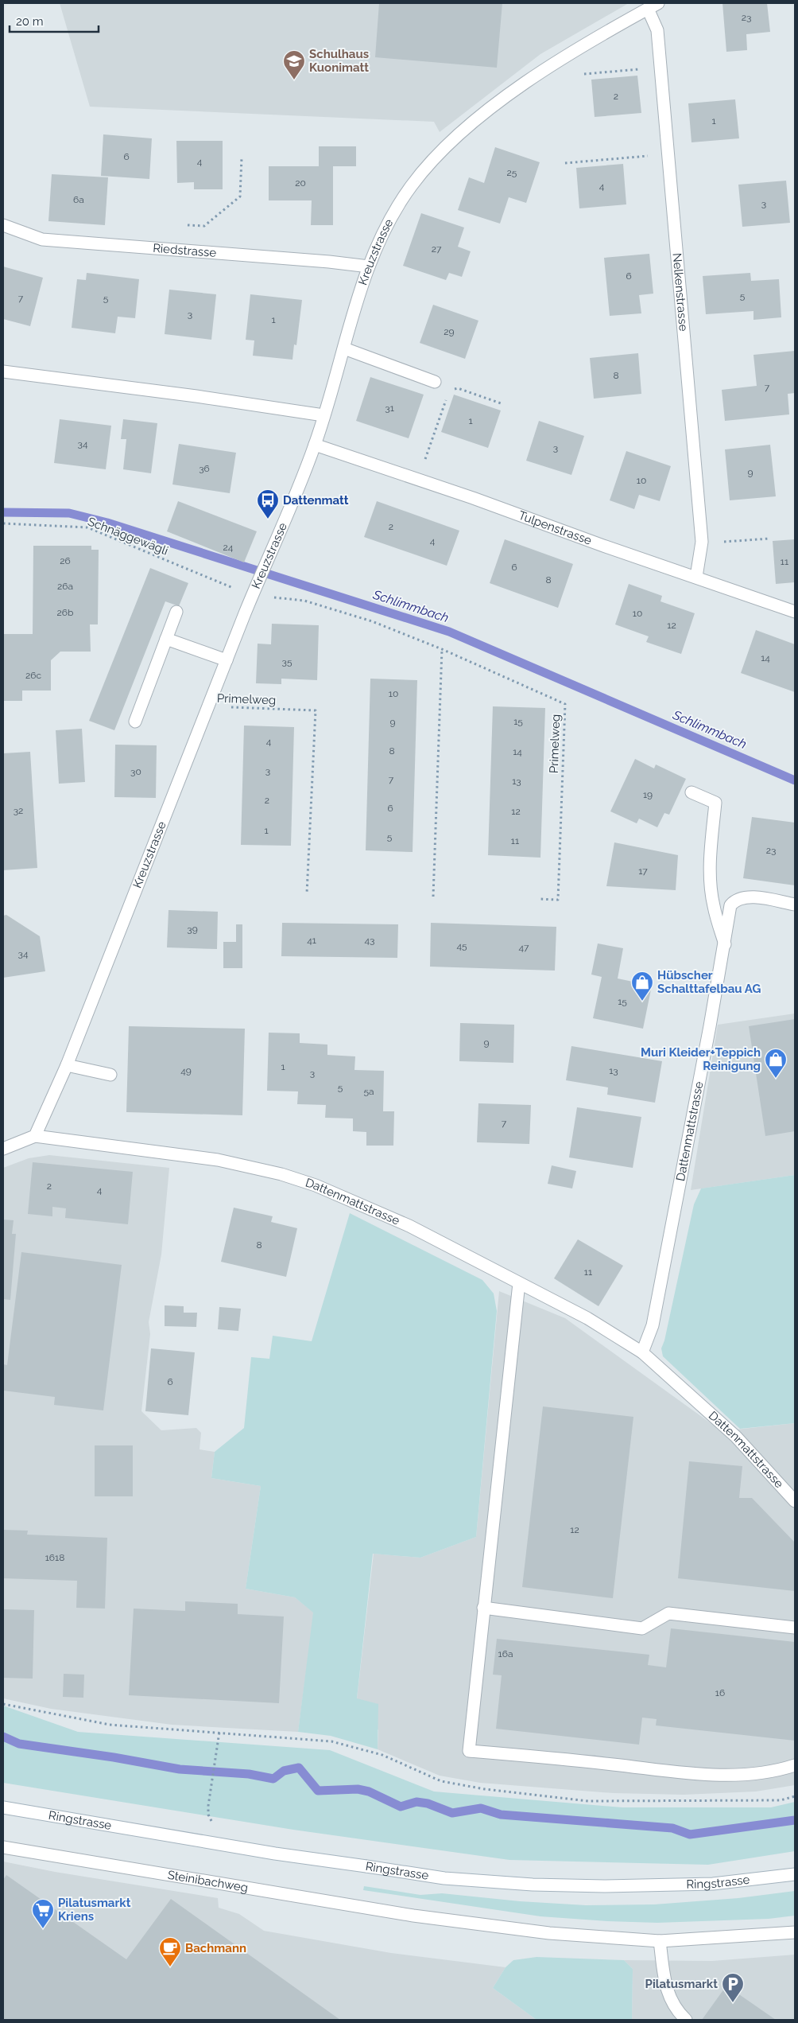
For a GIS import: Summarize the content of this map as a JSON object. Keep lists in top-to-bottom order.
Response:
{
  "streets": {
    "street": [
      "Riedstrasse",
      "Kreuzstrasse",
      "Nelkenstrasse",
      "Tulpenstrasse",
      "Dattenmattstrasse",
      "Ringstrasse",
      "Steinibachweg"
    ],
    "path": ["Schnäggewägli", "Primelweg"]
  },
  "crossings": [
    ["Riedstrasse", "Kreuzstrasse"],
    ["Kreuzstrasse", "Nelkenstrasse"],
    ["Kreuzstrasse", "Tulpenstrasse"],
    ["Kreuzstrasse", "Primelweg"],
    ["Kreuzstrasse", "Dattenmattstrasse"],
    ["Nelkenstrasse", "Tulpenstrasse"]
  ],
  "water": ["Schlimmbach"],
  "places": {
    "school or university": ["Schulhaus Kuonimatt"],
    "bus stop": ["Dattenmatt"],
    "shop": ["Hübscher Schalttafelbau AG", "Muri Kleider+Teppich Reinigung"],
    "supermarket": ["Pilatusmarkt Kriens"],
    "cafe": ["Bachmann"],
    "parking": ["Pilatusmarkt"]
  },
  "house_numbers": [
    "23",
    "2",
    "1",
    "6",
    "4",
    "25",
    "20",
    "4",
    "6a",
    "3",
    "27",
    "6",
    "5",
    "7",
    "5",
    "3",
    "1",
    "29",
    "8",
    "7",
    "31",
    "1",
    "34",
    "3",
    "36",
    "9",
    "10",
    "2",
    "4",
    "24",
    "26",
    "11",
    "6",
    "8",
    "26a",
    "26b",
    "10",
    "12",
    "14",
    "35",
    "26c",
    "10",
    "15",
    "9",
    "4",
    "8",
    "14",
    "3",
    "30",
    "7",
    "13",
    "19",
    "2",
    "6",
    "32",
    "12",
    "1",
    "5",
    "11",
    "23",
    "17",
    "39",
    "41",
    "43",
    "45",
    "47",
    "34",
    "15",
    "9",
    "1",
    "49",
    "13",
    "3",
    "5",
    "5a",
    "7",
    "2",
    "4",
    "8",
    "11",
    "6",
    "12",
    "1618",
    "16a",
    "16"
  ],
  "scale_bar": "20 m"
}
